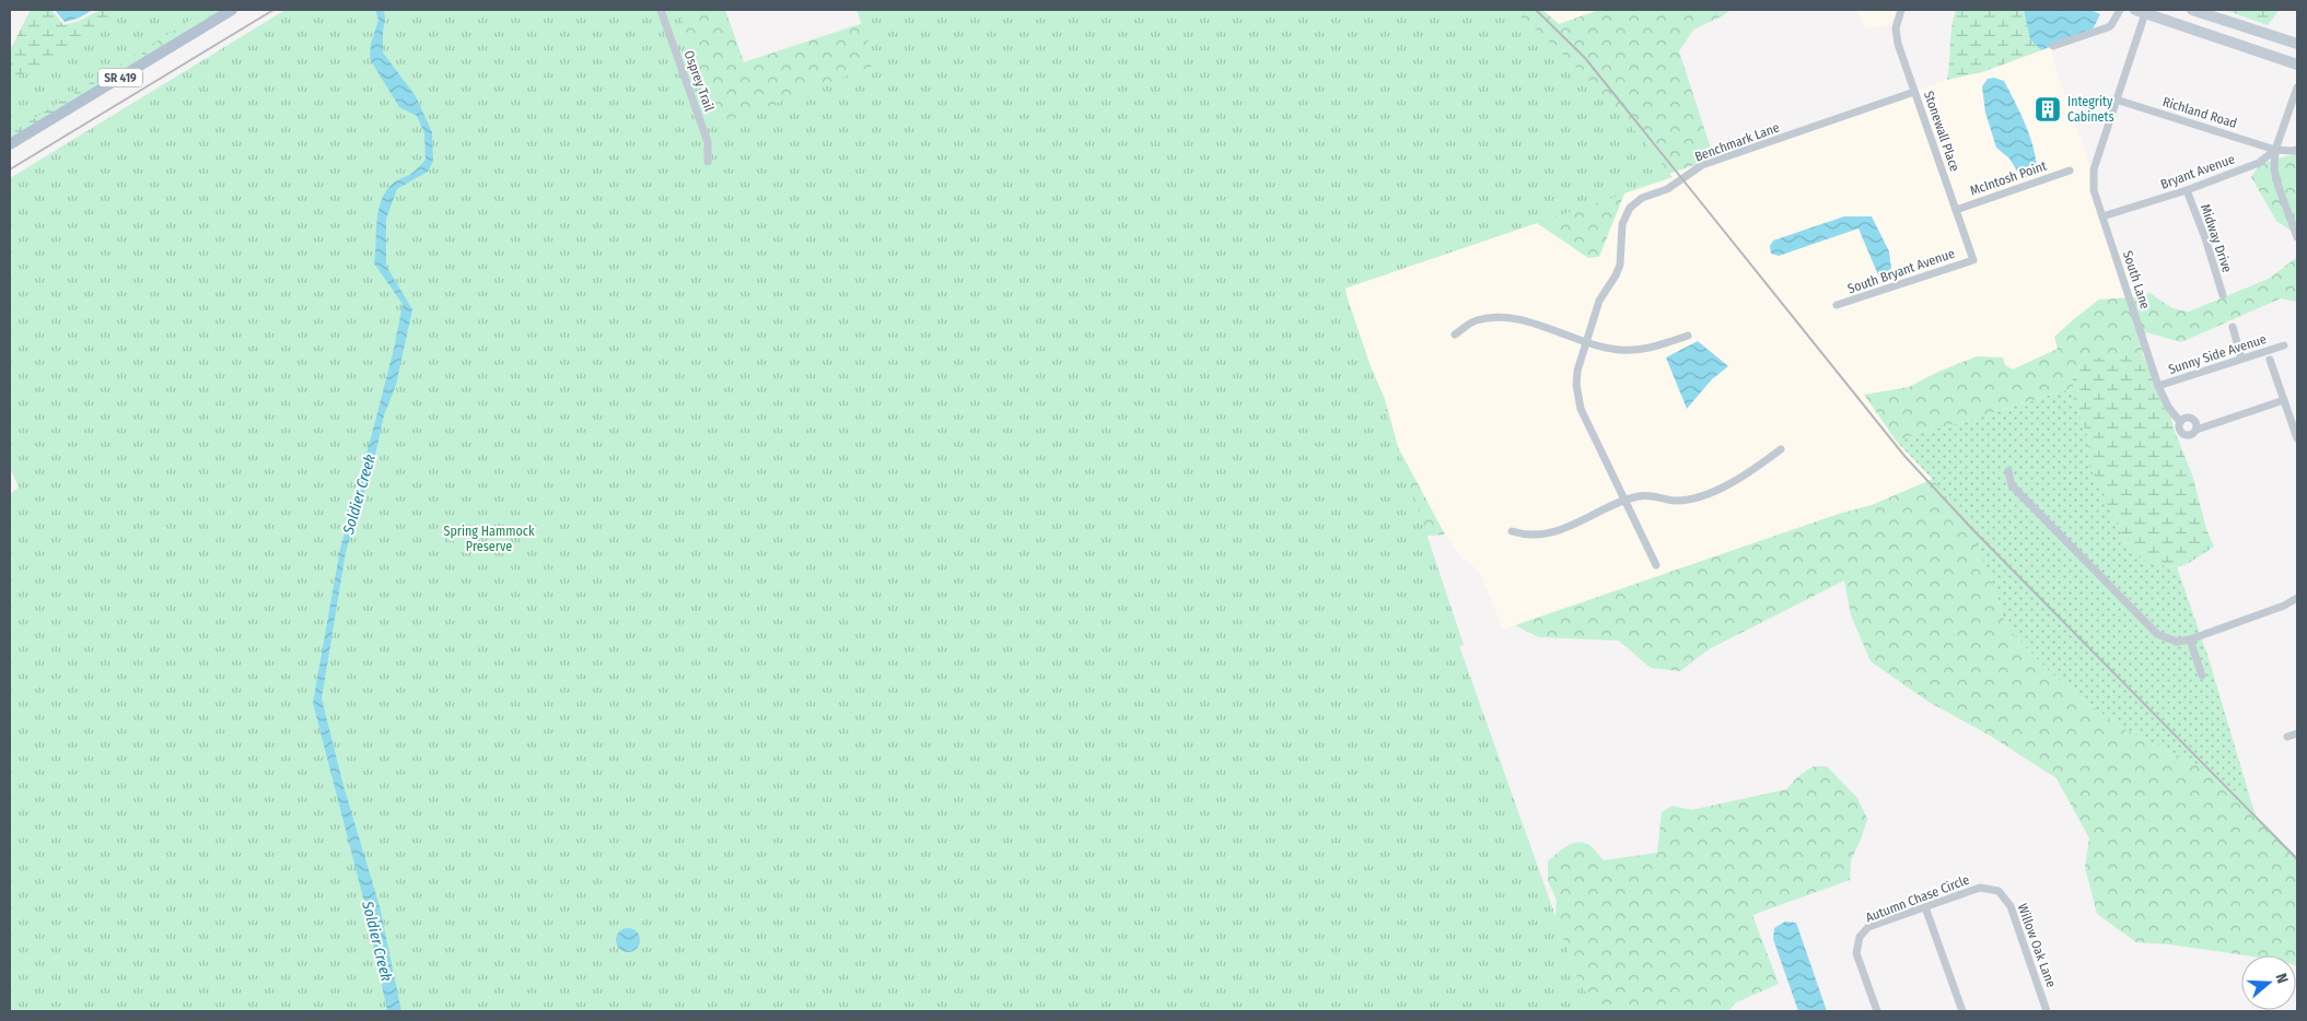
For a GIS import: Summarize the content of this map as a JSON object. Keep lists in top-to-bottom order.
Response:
{
  "streets": {
    "main road": ["SR 419"],
    "street": [
      "Osprey Trail",
      "Richland Road",
      "Stonewall Place",
      "Benchmark Lane",
      "Bryant Avenue",
      "McIntosh Point",
      "Midway Drive",
      "South Bryant Avenue",
      "South Lane",
      "Sunny Side Avenue",
      "Autumn Chase Circle",
      "Willow Oak Lane"
    ]
  },
  "crossings": [
    ["Richland Road", "Bryant Avenue"],
    ["Richland Road", "South Lane"],
    ["Stonewall Place", "Benchmark Lane"],
    ["Stonewall Place", "McIntosh Point"],
    ["Stonewall Place", "South Bryant Avenue"],
    ["Bryant Avenue", "Midway Drive"],
    ["Bryant Avenue", "South Lane"],
    ["South Lane", "Sunny Side Avenue"],
    ["Autumn Chase Circle", "Willow Oak Lane"]
  ],
  "water": ["Soldier Creek"],
  "parks": ["Spring Hammock Preserve"],
  "places": {
    "building": ["Integrity Cabinets"]
  },
  "north": "right"
}
